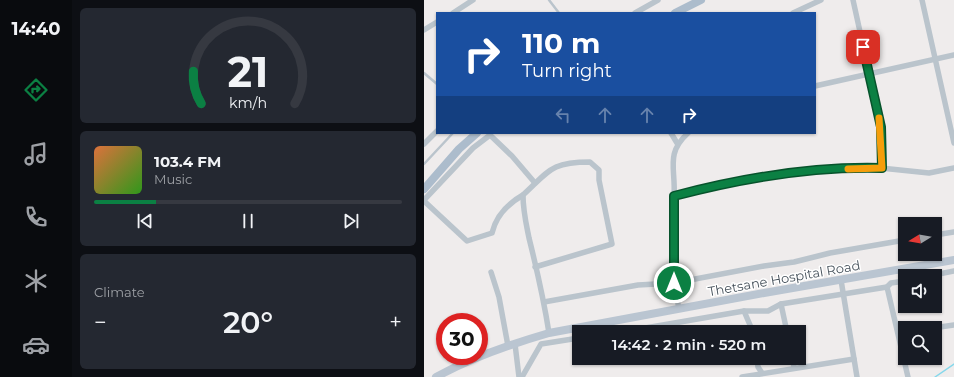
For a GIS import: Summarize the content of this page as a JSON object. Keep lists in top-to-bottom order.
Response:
{
  "streets": {
    "main road": ["Thetsane Hospital Road"]
  },
  "north": "left",
  "page": {
    "tabs": "14:40",
    "turn": ["110 m", "Turn right"],
    "song": ["103.4 FM", "Music"],
    "tile": "Climate",
    "heat": ["−", "20°", "+"],
    "limit": "30",
    "trip": "14:42 · 2 min · 520 m",
    "gauge": ["21", "km/h"]
  }
}
